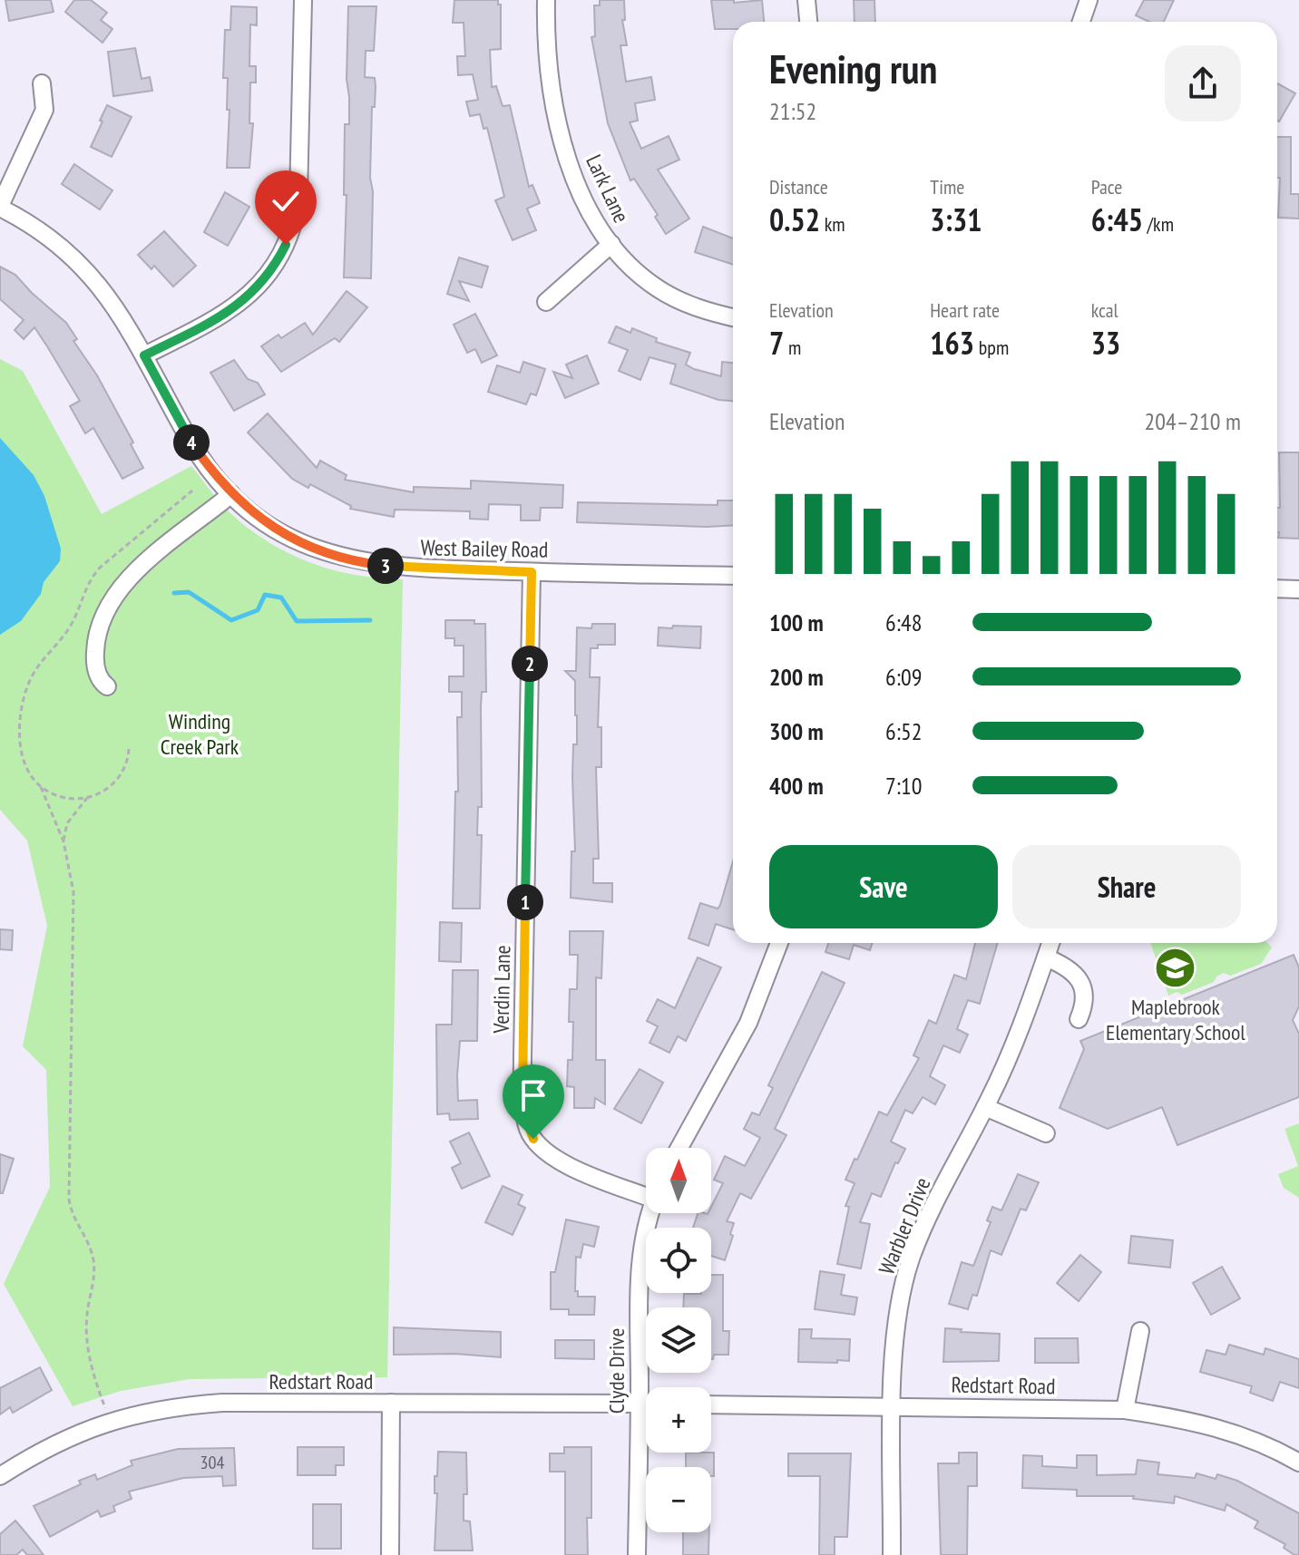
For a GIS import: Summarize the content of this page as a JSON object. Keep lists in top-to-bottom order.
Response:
{
  "streets": {
    "street": [
      "Lark Lane",
      "West Bailey Road",
      "Verdin Lane",
      "Warbler Drive",
      "Clyde Drive",
      "Redstart Road"
    ]
  },
  "crossings": [
    ["West Bailey Road", "Verdin Lane"],
    ["Warbler Drive", "Redstart Road"],
    ["Clyde Drive", "Redstart Road"]
  ],
  "parks": ["Winding Creek Park"],
  "places": {
    "school or university": ["Maplebrook Elementary School"]
  },
  "house_numbers": ["304"],
  "north": "top",
  "page": {
    "heading": ["Evening run", "21:52"],
    "stats": [
      ["Distance", "0.52 km"],
      ["Time", "3:31"],
      ["Pace", "6:45 /km"],
      ["Elevation", "7 m"],
      ["Heart rate", "163 bpm"],
      ["kcal", "33"]
    ],
    "chart": ["Elevation", "204–210 m"],
    "pins": [
      "4",
      "3",
      "2",
      "1"
    ],
    "list": [
      {
        "name": "100 m",
        "note": "6:48"
      },
      {
        "name": "200 m",
        "note": "6:09"
      },
      {
        "name": "300 m",
        "note": "6:52"
      },
      {
        "name": "400 m",
        "note": "7:10"
      }
    ],
    "buttons": ["Save", "Share"],
    "map_buttons": ["+", "−"]
  }
}
